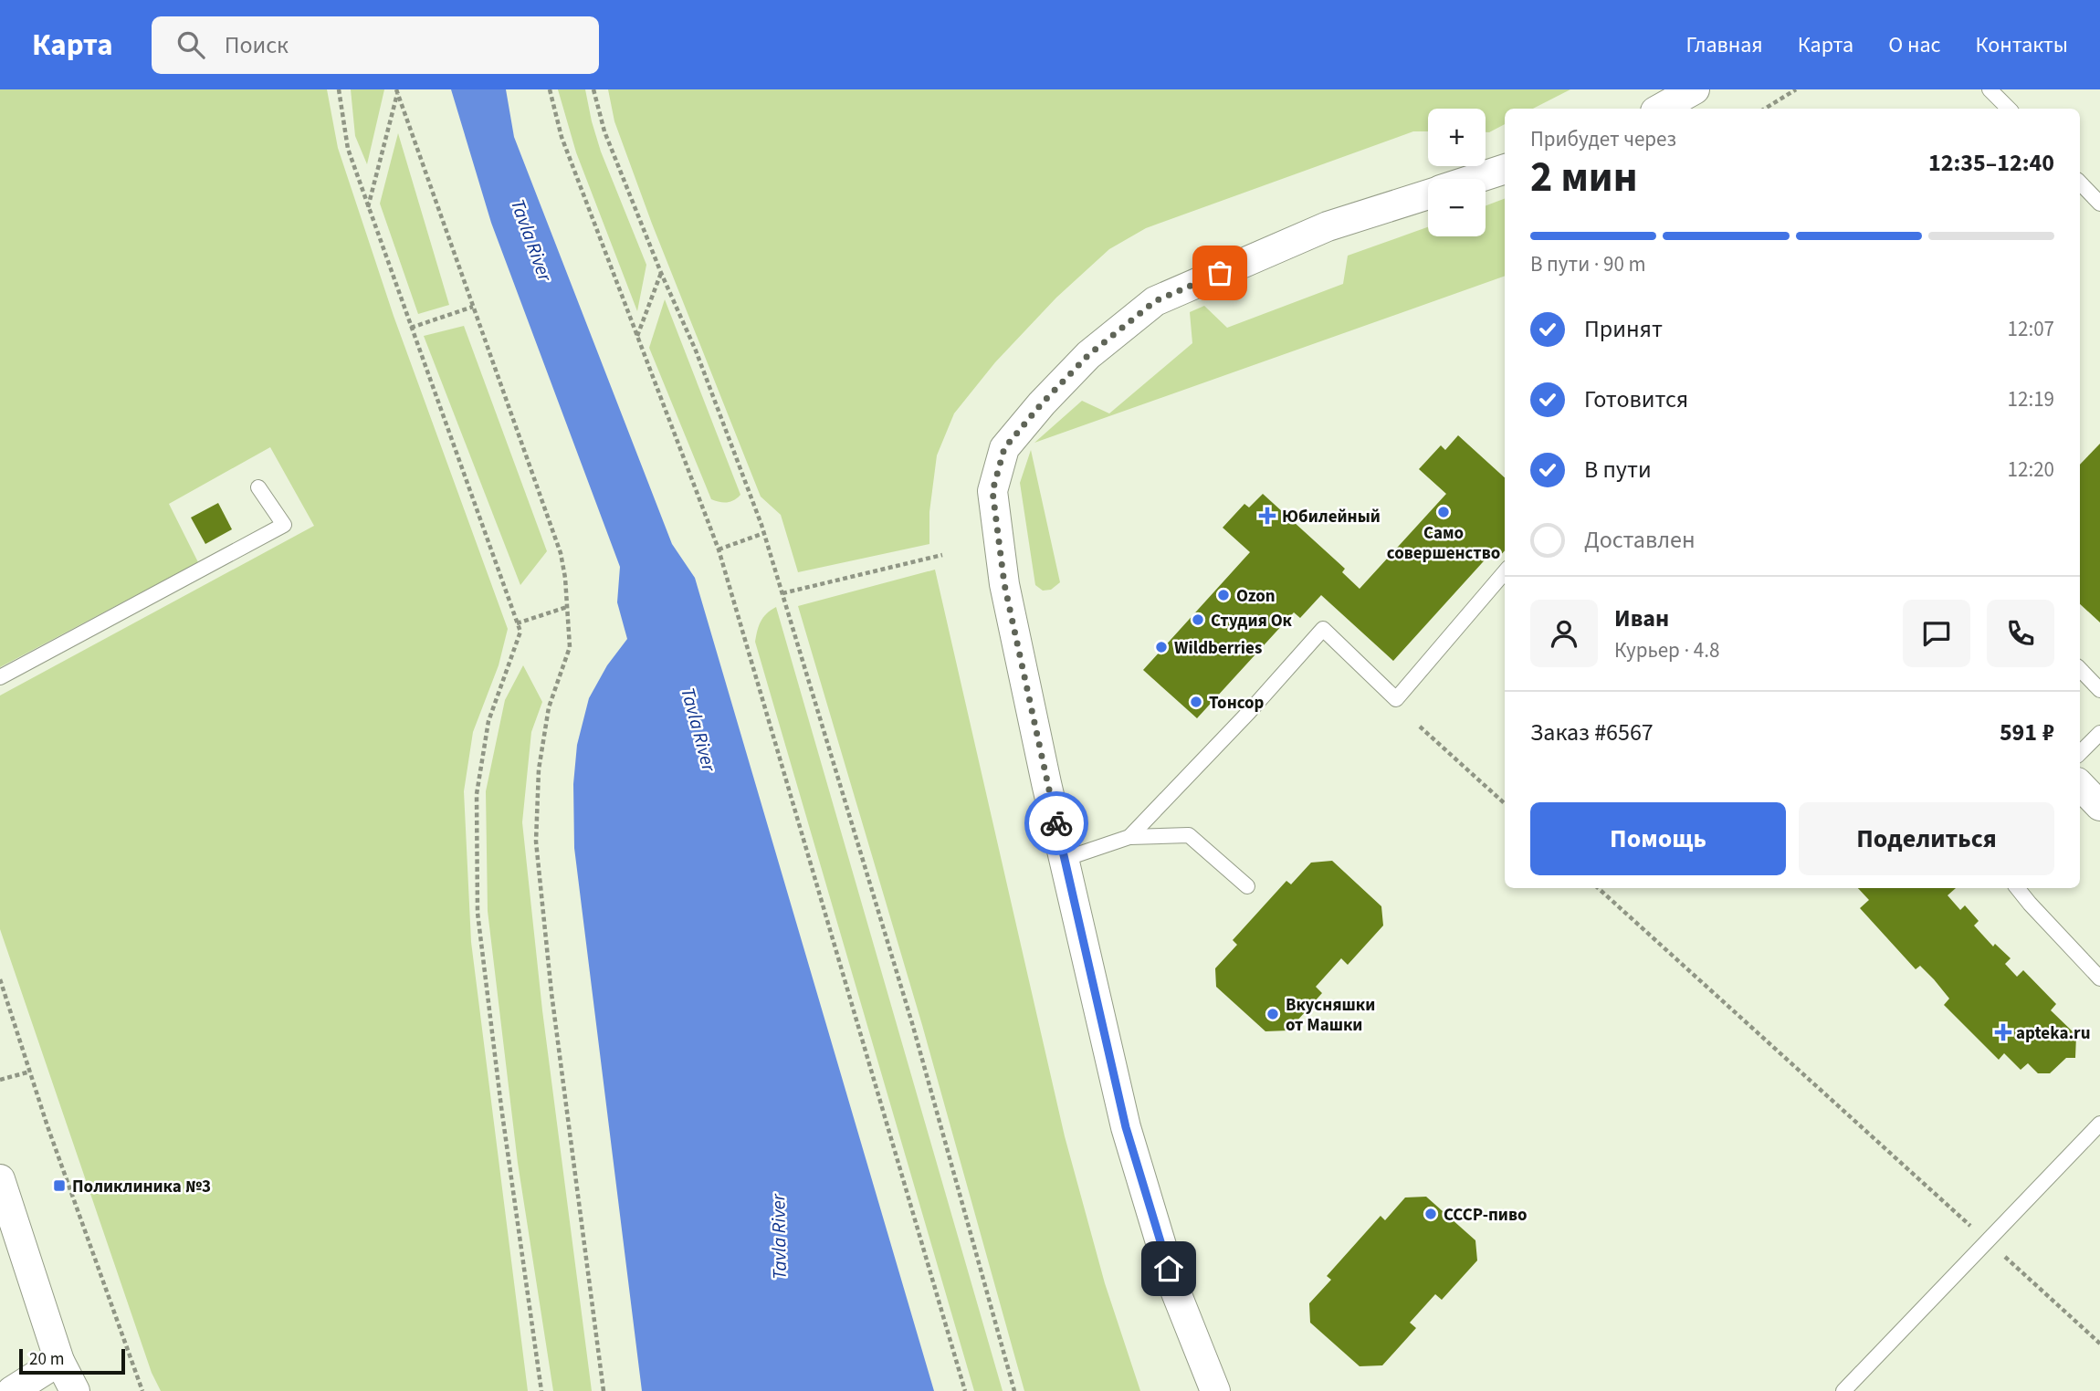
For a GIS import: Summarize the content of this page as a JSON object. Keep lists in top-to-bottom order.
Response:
{
  "water": ["Tavla River"],
  "places": {
    "other": [
      "Само совершенство",
      "Ozon",
      "Студия Ок",
      "Wildberries",
      "Тонсор",
      "Вкусняшки от Машки",
      "СССР-пиво"
    ],
    "health": ["Юбилейный", "apteka.ru"],
    "transit": ["Поликлиника №3"]
  },
  "scale_bar": "20 m",
  "page": {
    "header": "Карта",
    "search": "Поиск",
    "nav": [
      "Главная",
      "Карта",
      "О нас",
      "Контакты"
    ],
    "map_buttons": ["+", "−"],
    "heading": ["2 мин", "Прибудет через", "12:35–12:40"],
    "panel": [
      "Иван",
      "Курьер · 4.8",
      "Заказ #6567",
      "591 ₽"
    ],
    "bar": "В пути · 90 m",
    "list": [
      ["Принят", "12:07"],
      ["Готовится", "12:19"],
      ["В пути", "12:20"],
      "Доставлен"
    ],
    "buttons": ["Помощь", "Поделиться"],
    "scale": "20 m"
  }
}
